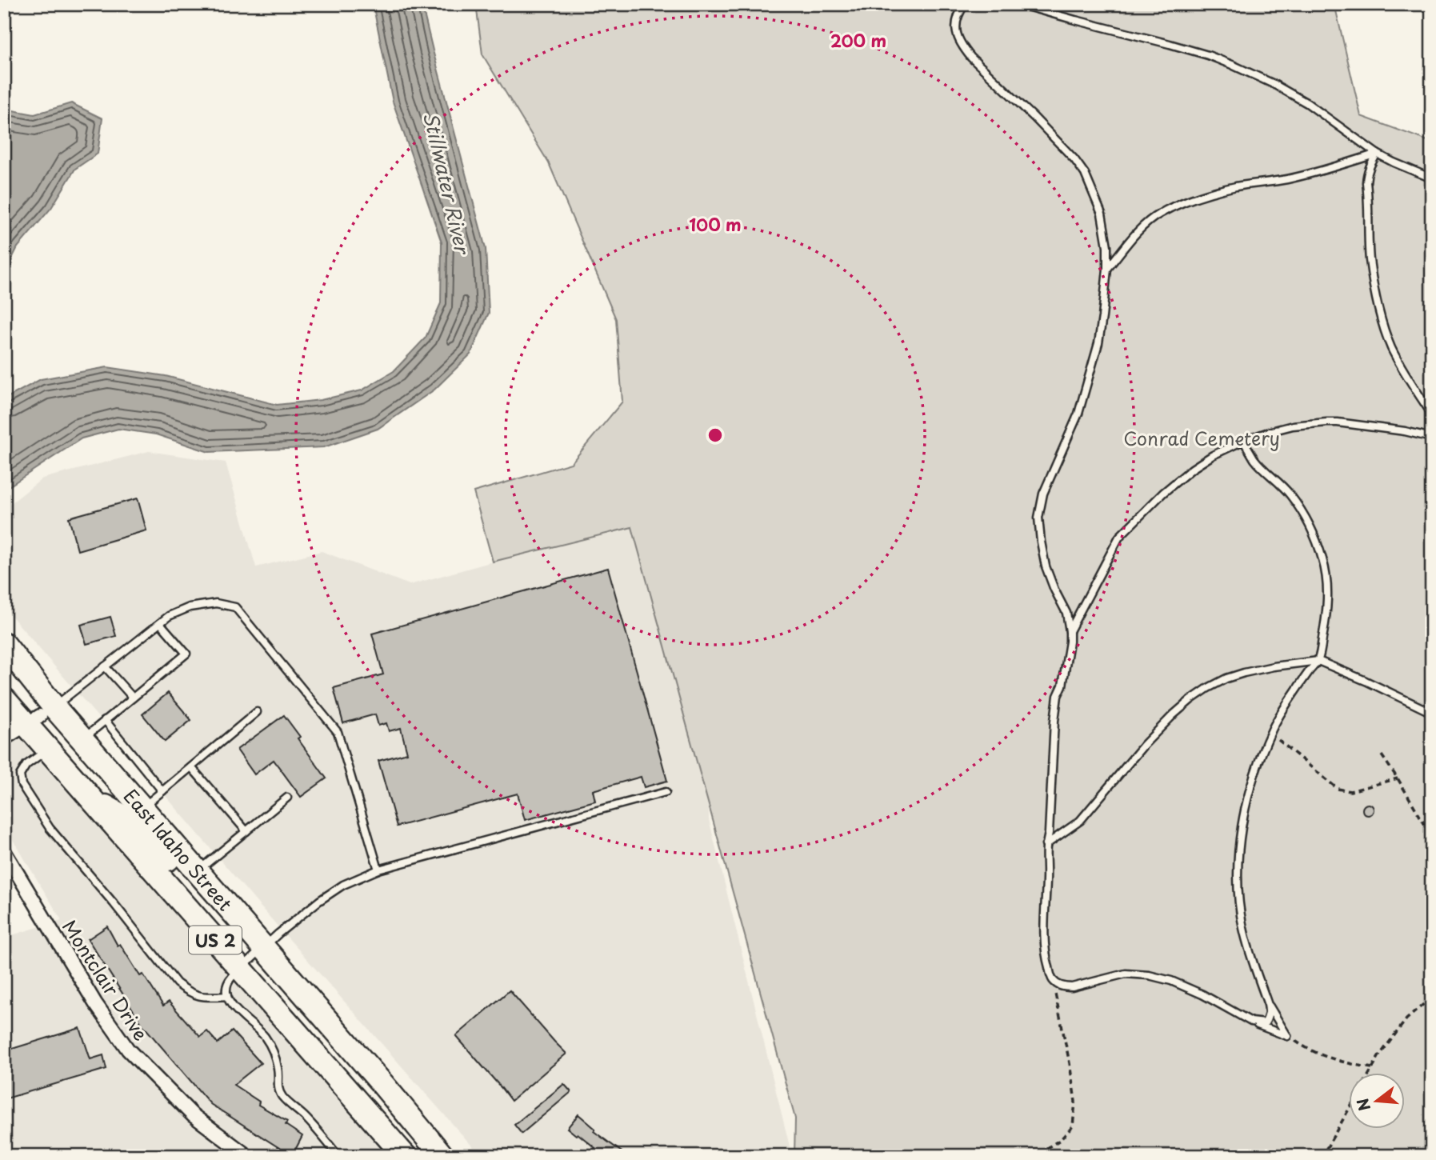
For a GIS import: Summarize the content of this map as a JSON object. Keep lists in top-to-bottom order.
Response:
{
  "streets": {
    "highway": ["East Idaho Street", "US 2"],
    "street": ["Montclair Drive"]
  },
  "water": ["Stillwater River"],
  "parks": ["Conrad Cemetery"],
  "north": "left",
  "rings": ["200 m", "100 m"]
}
